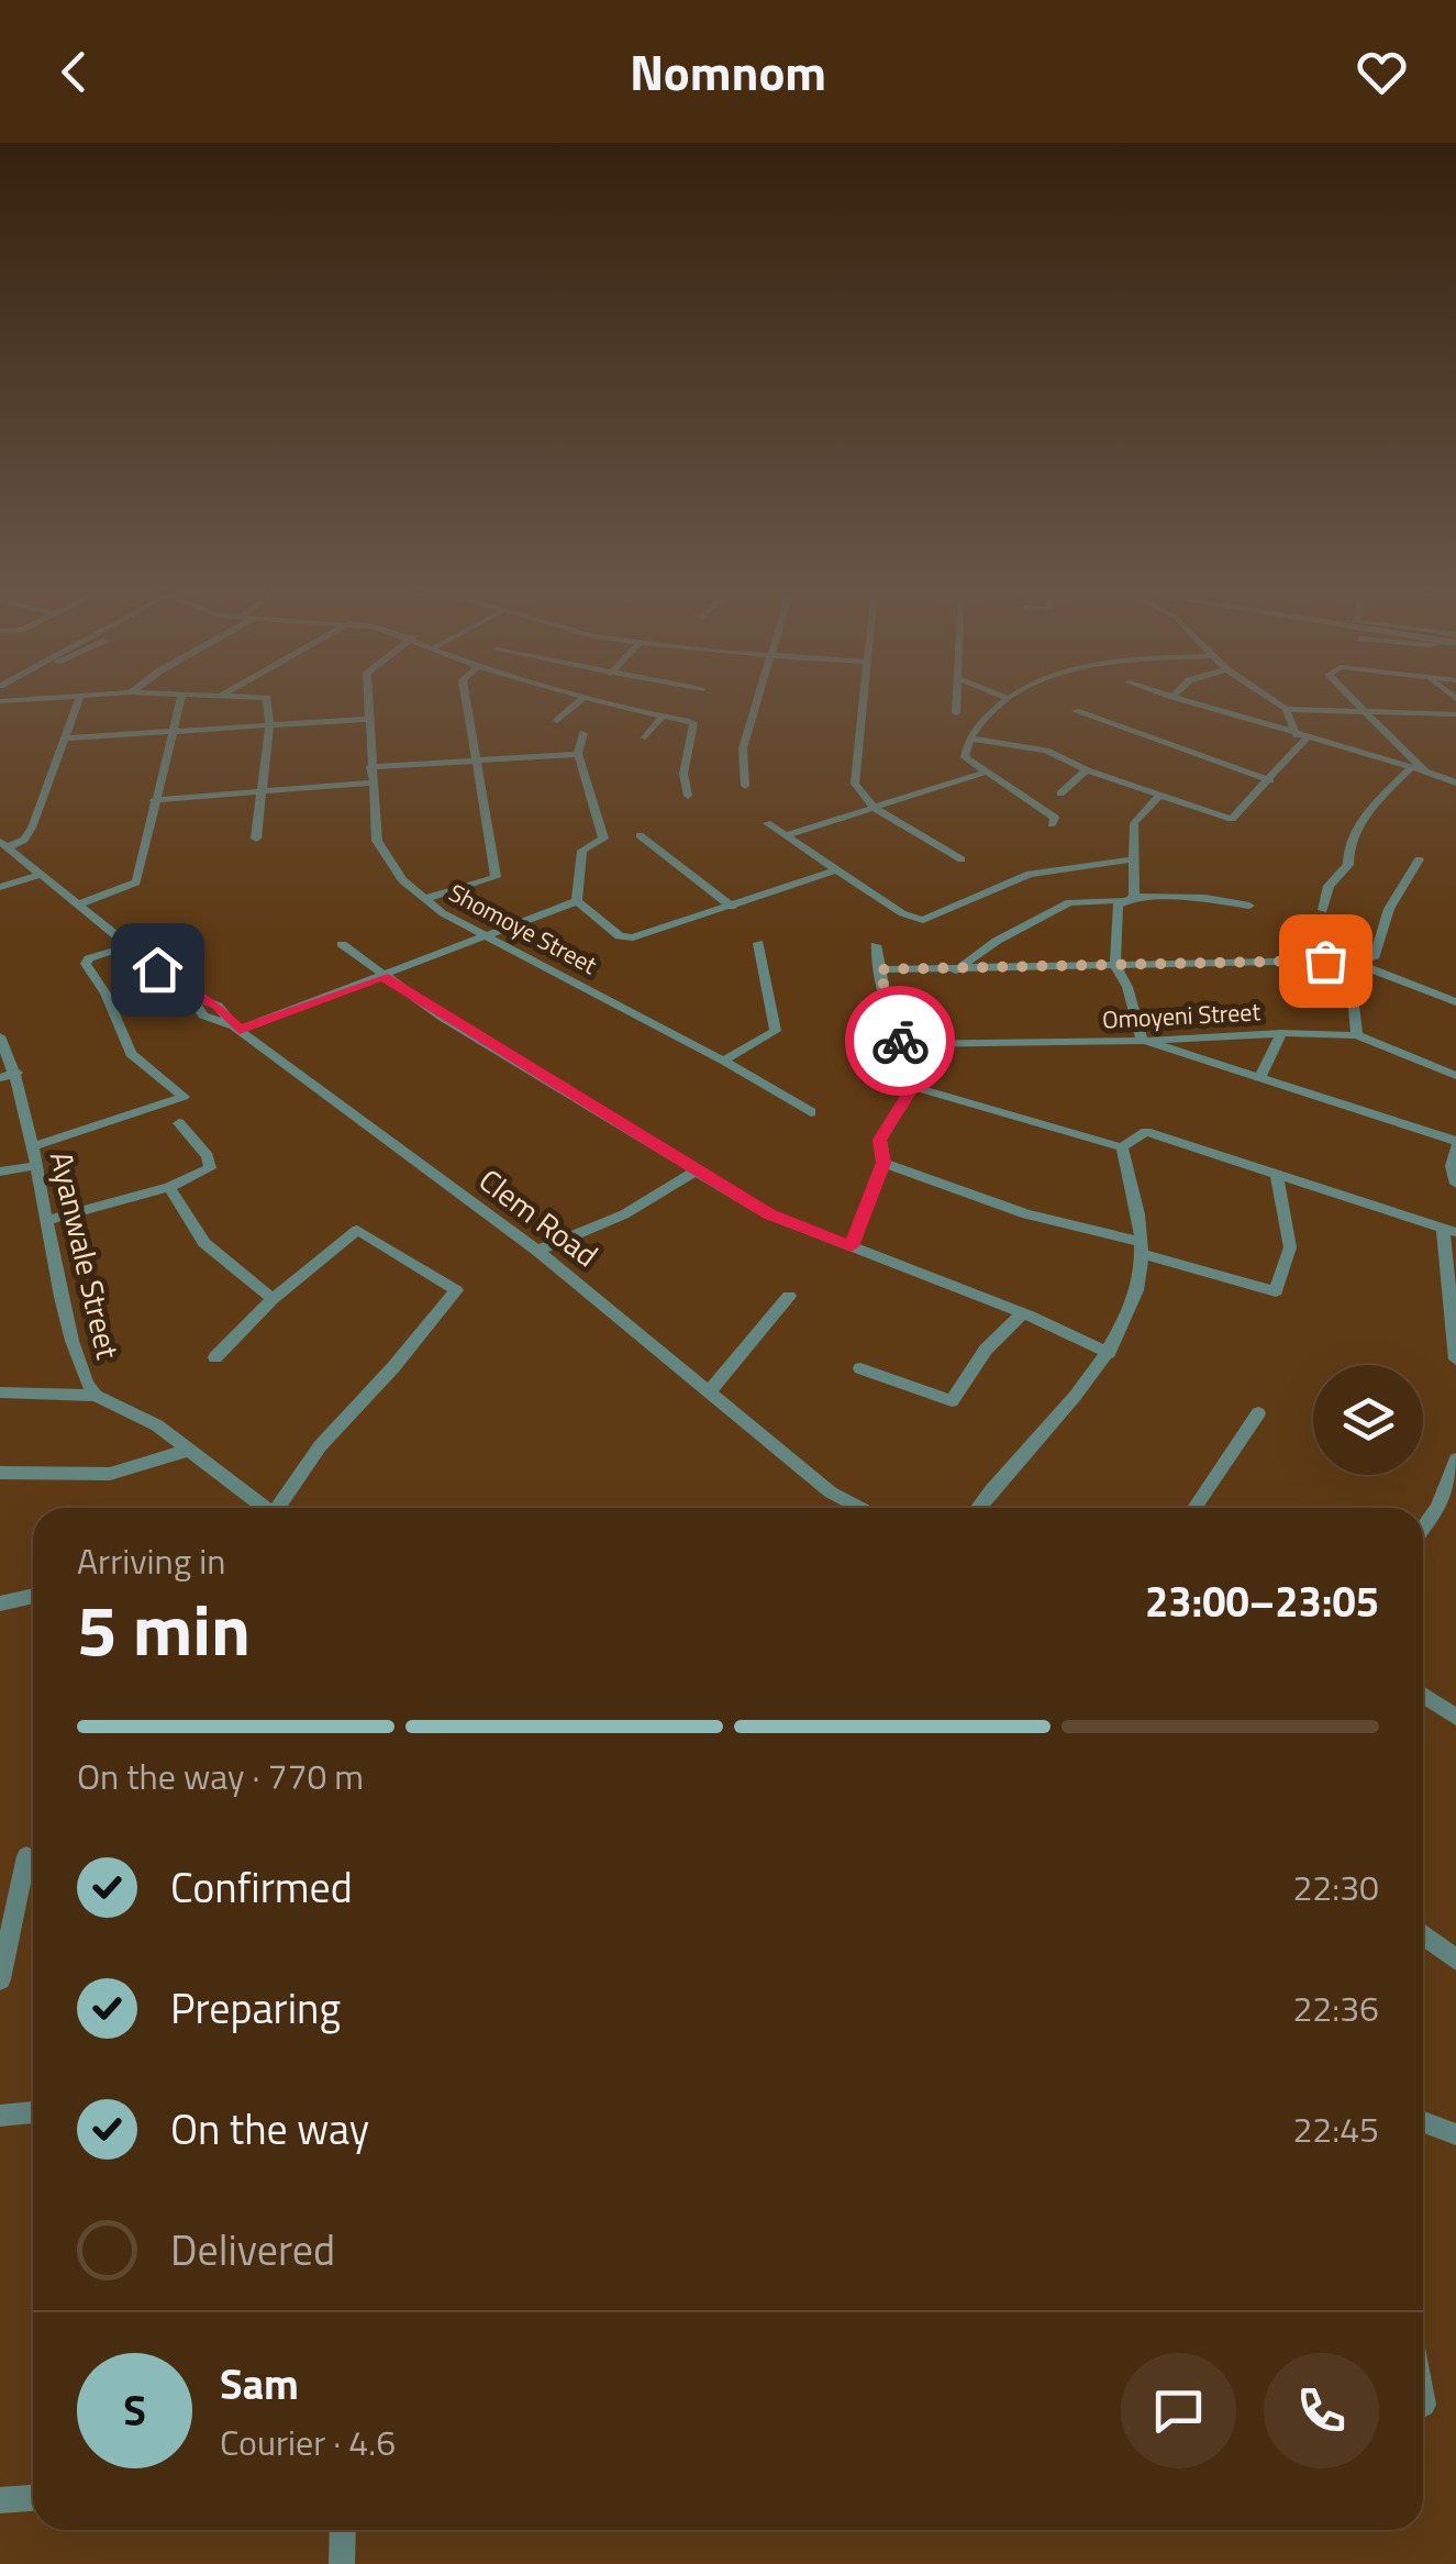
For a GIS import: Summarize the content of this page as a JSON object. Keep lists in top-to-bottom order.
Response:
{
  "streets": {
    "street": [
      "Shomoye Street",
      "Omoyeni Street",
      "Clem Road",
      "Ayanwale Street"
    ]
  },
  "page": {
    "header": "Nomnom",
    "heading": ["5 min", "Arriving in", "23:00–23:05"],
    "panel": ["Sam", "Courier · 4.6"],
    "bar": "On the way · 770 m",
    "list": [
      ["Confirmed", "22:30"],
      ["Preparing", "22:36"],
      ["On the way", "22:45"],
      "Delivered"
    ],
    "round": "S"
  }
}
